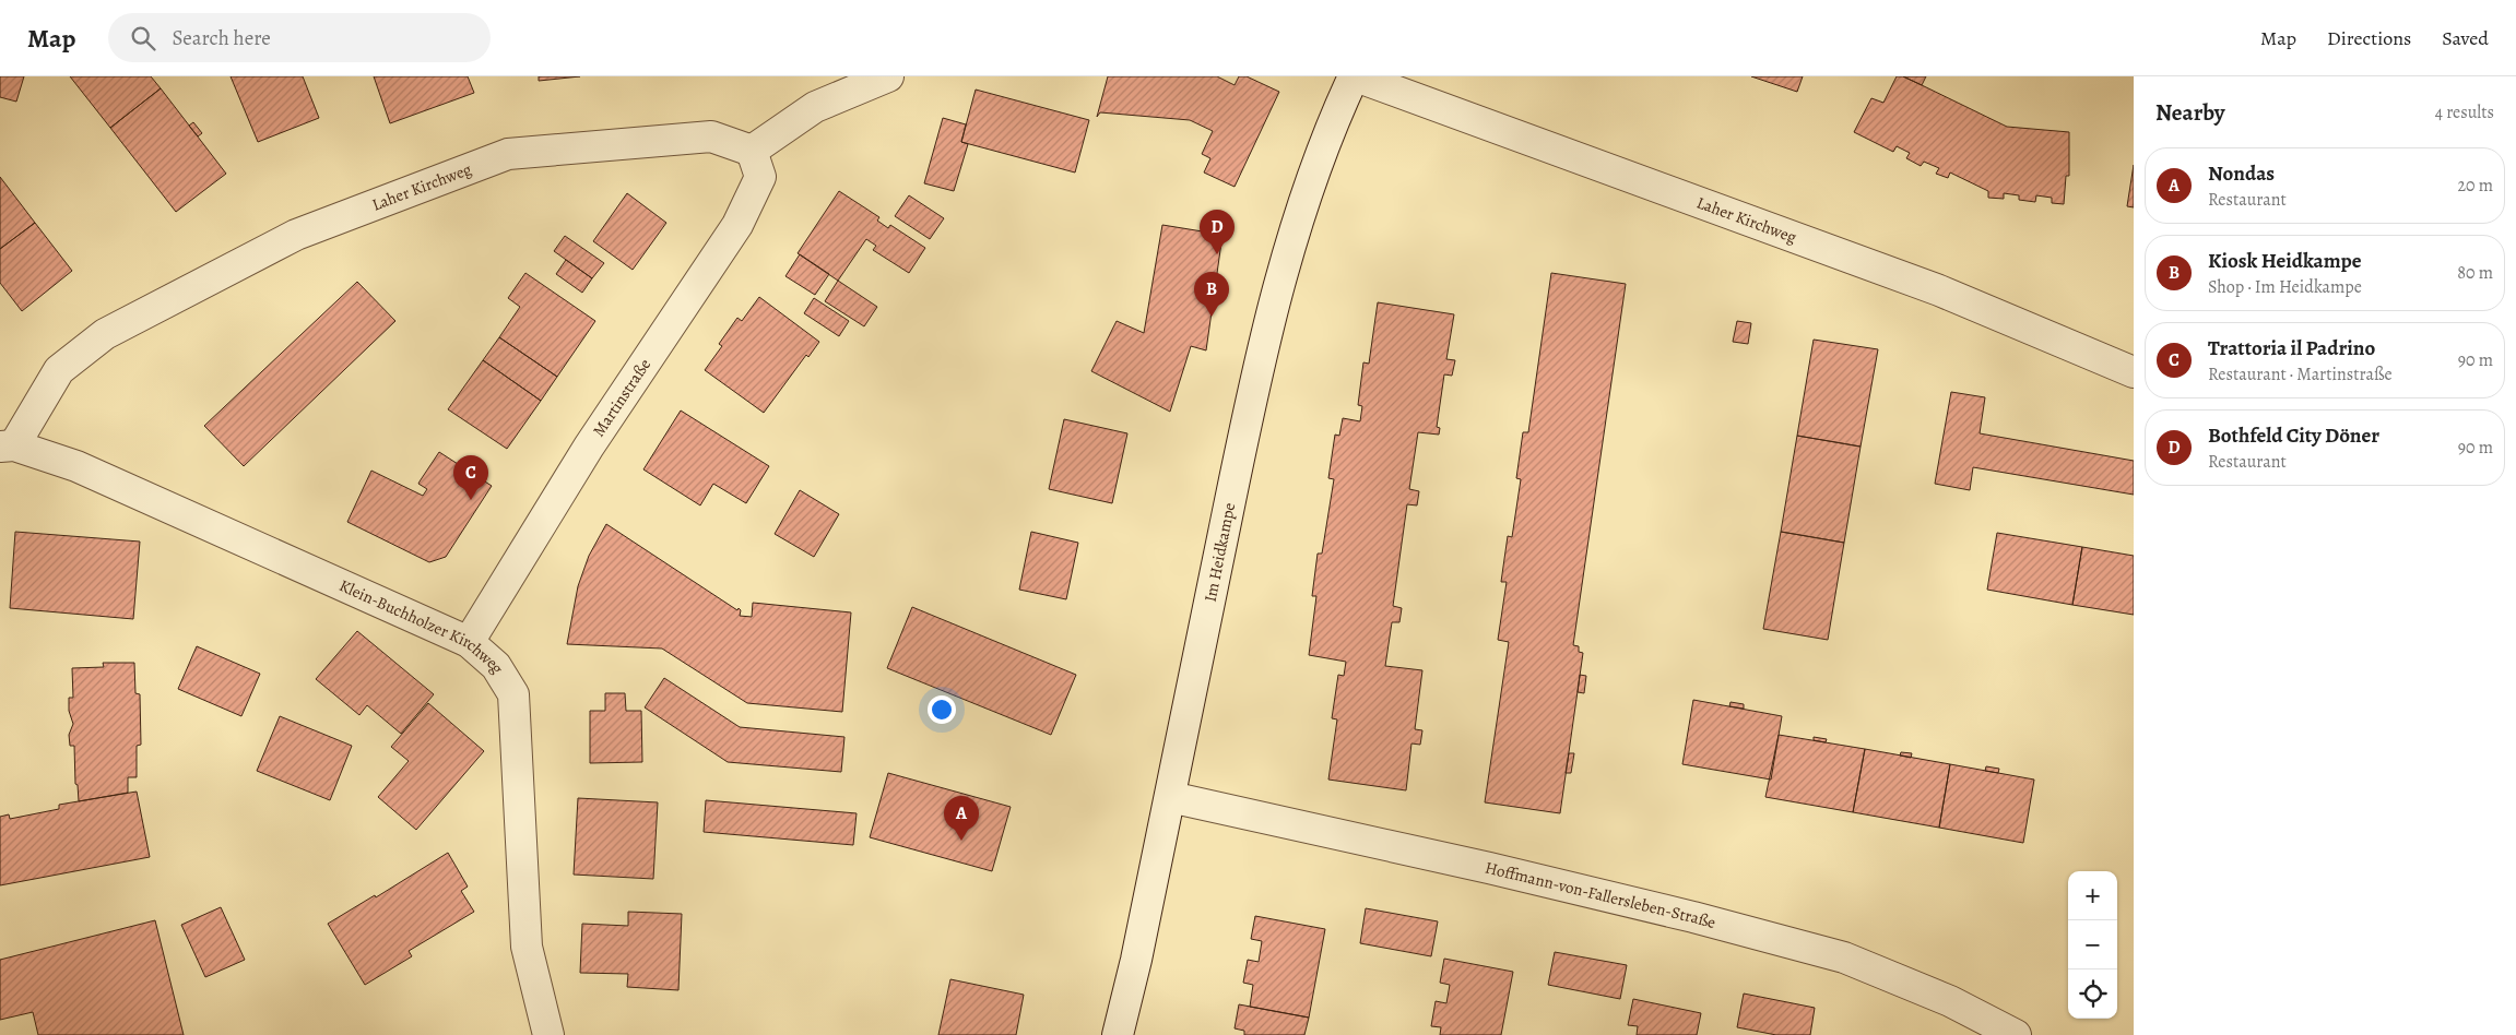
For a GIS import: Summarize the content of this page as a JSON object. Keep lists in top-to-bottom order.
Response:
{
  "streets": {
    "street": [
      "Laher Kirchweg",
      "Martinstraße",
      "Im Heidkampe",
      "Klein-Buchholzer Kirchweg",
      "Hoffmann-von-Fallersleben-Straße"
    ]
  },
  "crossings": [
    ["Laher Kirchweg", "Martinstraße"],
    ["Laher Kirchweg", "Im Heidkampe"],
    ["Laher Kirchweg", "Klein-Buchholzer Kirchweg"],
    ["Martinstraße", "Klein-Buchholzer Kirchweg"],
    ["Im Heidkampe", "Hoffmann-von-Fallersleben-Straße"]
  ],
  "page": {
    "header": "Map",
    "search": "Search here",
    "nav": ["Map", "Directions", "Saved"],
    "heading": ["Nearby", "4 results"],
    "list": [
      {
        "mark": "A",
        "name": "Nondas",
        "note": "Restaurant",
        "value": "20 m"
      },
      {
        "mark": "B",
        "name": "Kiosk Heidkampe",
        "note": "Shop · Im Heidkampe",
        "value": "80 m"
      },
      {
        "mark": "C",
        "name": "Trattoria il Padrino",
        "note": "Restaurant · Martinstraße",
        "value": "90 m"
      },
      {
        "mark": "D",
        "name": "Bothfeld City Döner",
        "note": "Restaurant",
        "value": "90 m"
      }
    ],
    "pins": [
      "D",
      "B",
      "C",
      "A"
    ],
    "map_buttons": ["+", "−"]
  }
}
